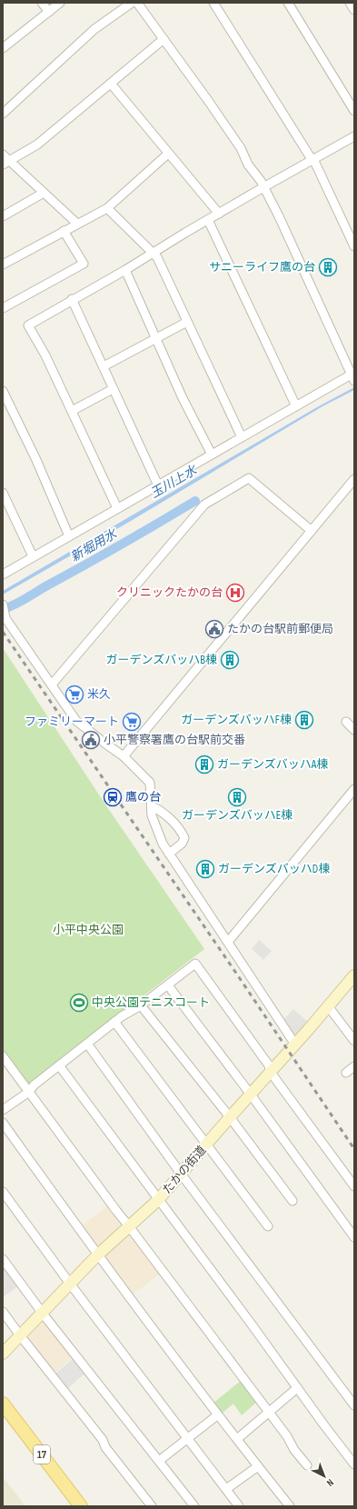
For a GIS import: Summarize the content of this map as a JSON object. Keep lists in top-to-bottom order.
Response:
{
  "streets": {
    "main road": ["17"],
    "street": ["たかの街道"]
  },
  "water": ["玉川上水", "新堀用水"],
  "parks": ["小平中央公園"],
  "places": {
    "building": [
      "サニーライフ鷹の台",
      "ガーデンズバッハB棟",
      "ガーデンズバッハF棟",
      "ガーデンズバッハA棟",
      "ガーデンズバッハE棟",
      "ガーデンズバッハD棟"
    ],
    "hospital": ["クリニックたかの台"],
    "public building": ["たかの台駅前郵便局", "小平警察署鷹の台駅前交番"],
    "supermarket": ["米久", "ファミリーマート"],
    "station": ["鷹の台"],
    "sports": ["中央公園テニスコート"]
  },
  "north": "bottom right"
}
